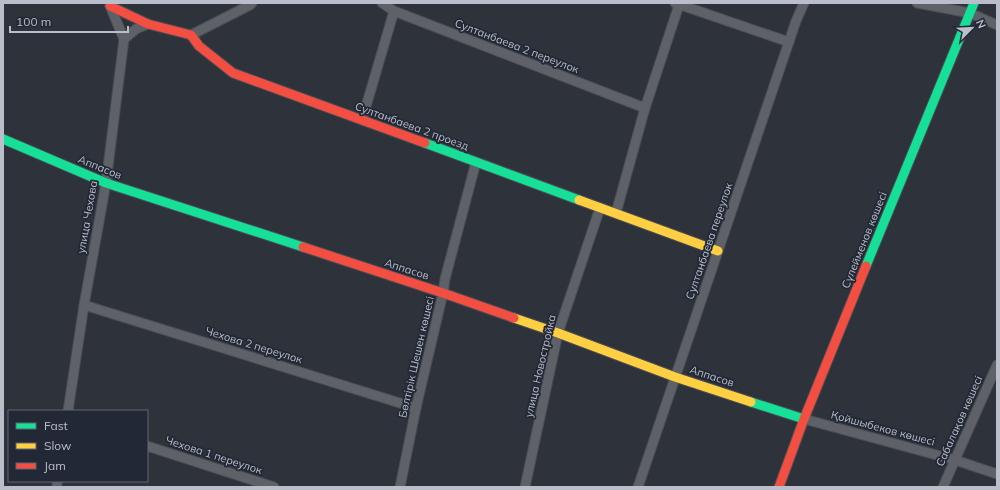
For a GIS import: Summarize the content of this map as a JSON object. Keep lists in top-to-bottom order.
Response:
{
  "streets": {
    "street": [
      "Султанбаева 2 переулок",
      "Султанбаева 2 проезд",
      "Аппасов",
      "улица Чехова",
      "Сүлейменов көшесі",
      "Султанбаева переулок",
      "Чехова 2 переулок",
      "Бөлтірік Шешен көшесі",
      "улица Новостройка",
      "Сабалақов көшесі",
      "Қойшыбеков көшесі",
      "Чехова 1 переулок"
    ]
  },
  "crossings": [
    ["Султанбаева 2 проезд", "Султанбаева переулок"],
    ["Султанбаева 2 проезд", "Бөлтірік Шешен көшесі"],
    ["Султанбаева 2 проезд", "улица Новостройка"],
    ["Аппасов", "улица Чехова"],
    ["Аппасов", "Сүлейменов көшесі"],
    ["Аппасов", "Султанбаева переулок"],
    ["Аппасов", "Бөлтірік Шешен көшесі"],
    ["Аппасов", "улица Новостройка"],
    ["Аппасов", "Қойшыбеков көшесі"],
    ["улица Чехова", "Чехова 2 переулок"],
    ["Сүлейменов көшесі", "Қойшыбеков көшесі"],
    ["Чехова 2 переулок", "Бөлтірік Шешен көшесі"],
    ["Сабалақов көшесі", "Қойшыбеков көшесі"]
  ],
  "legend": ["Fast", "Slow", "Jam"],
  "scale_bar": "100 m",
  "north": "top right"
}
